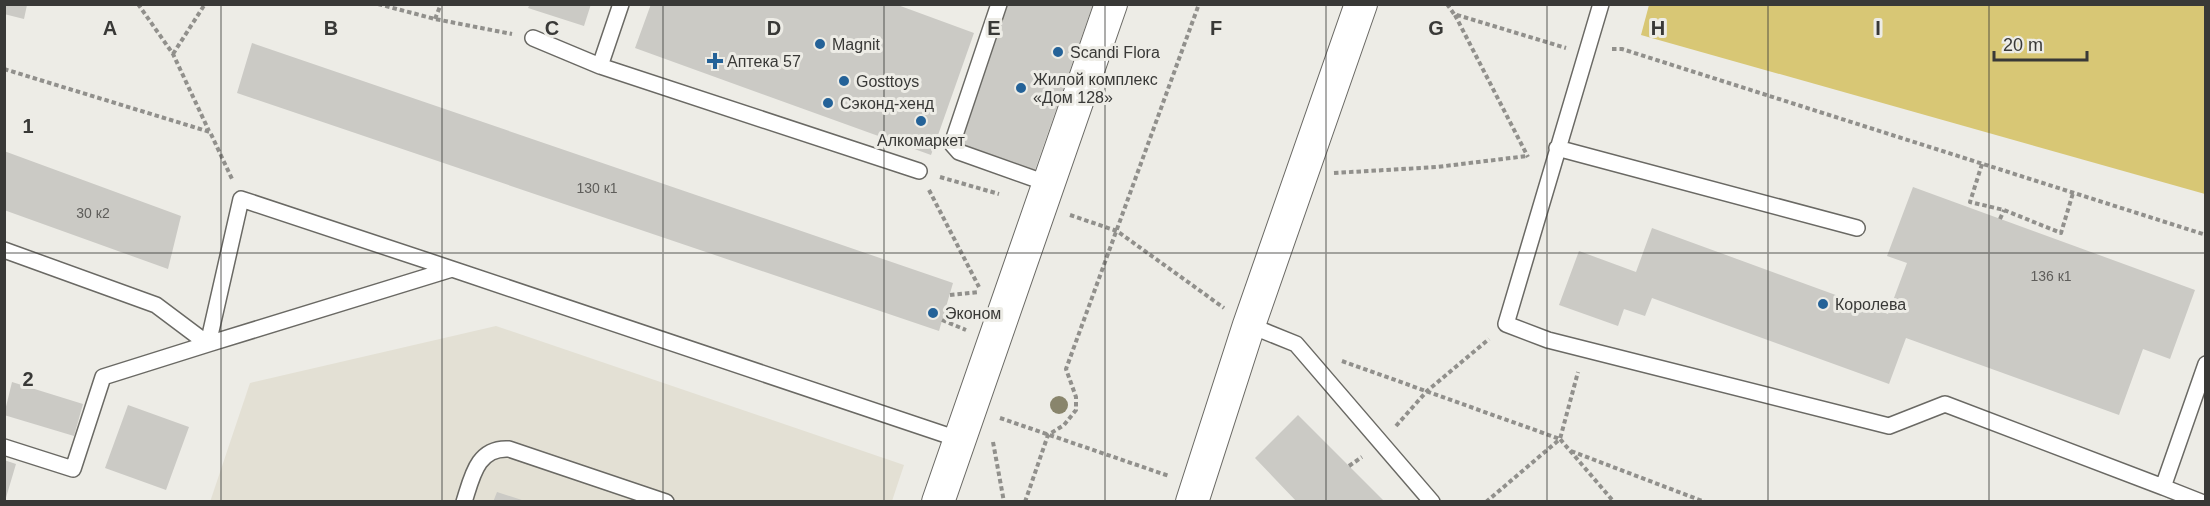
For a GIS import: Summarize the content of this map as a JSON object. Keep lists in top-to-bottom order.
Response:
{
  "places": {
    "other": [
      "Magnit",
      "Scandi Flora",
      "Gosttoys",
      "Жилой комплекс «Дом 128»",
      "Сэконд-хенд",
      "Алкомаркет",
      "Королева",
      "Эконом"
    ],
    "health": ["Аптека 57"]
  },
  "house_numbers": ["130 к1", "30 к2", "136 к1"],
  "scale_bar": "20 m",
  "grid": {
    "columns": [
      "A",
      "B",
      "C",
      "D",
      "E",
      "F",
      "G",
      "H",
      "I"
    ],
    "rows": ["1", "2"]
  }
}
